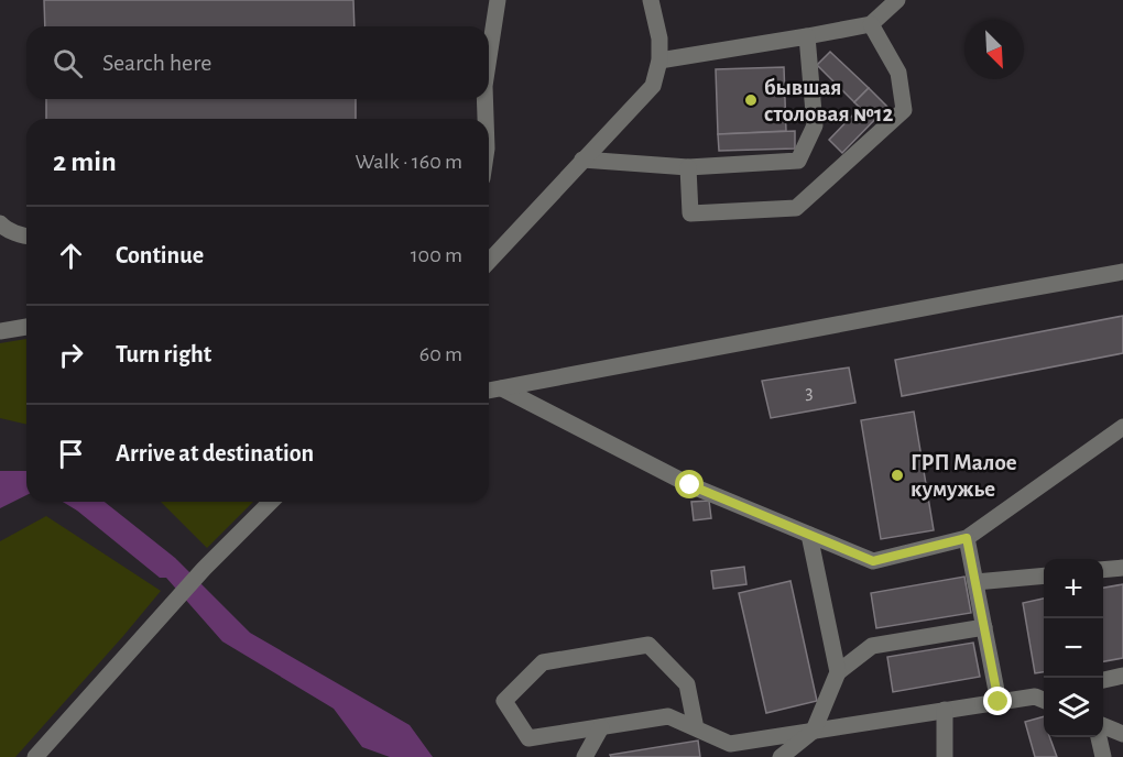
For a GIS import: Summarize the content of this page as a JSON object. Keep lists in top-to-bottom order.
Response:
{
  "places": ["бывшая столовая №12", "ГРП Малое кумужье"],
  "house_numbers": ["3"],
  "north": "bottom right",
  "page": {
    "search": "Search here",
    "heading": ["2 min", "Walk · 160 m"],
    "list": [
      ["Continue", "100 m"],
      ["Turn right", "60 m"],
      "Arrive at destination"
    ],
    "map_buttons": ["+", "−"]
  }
}
